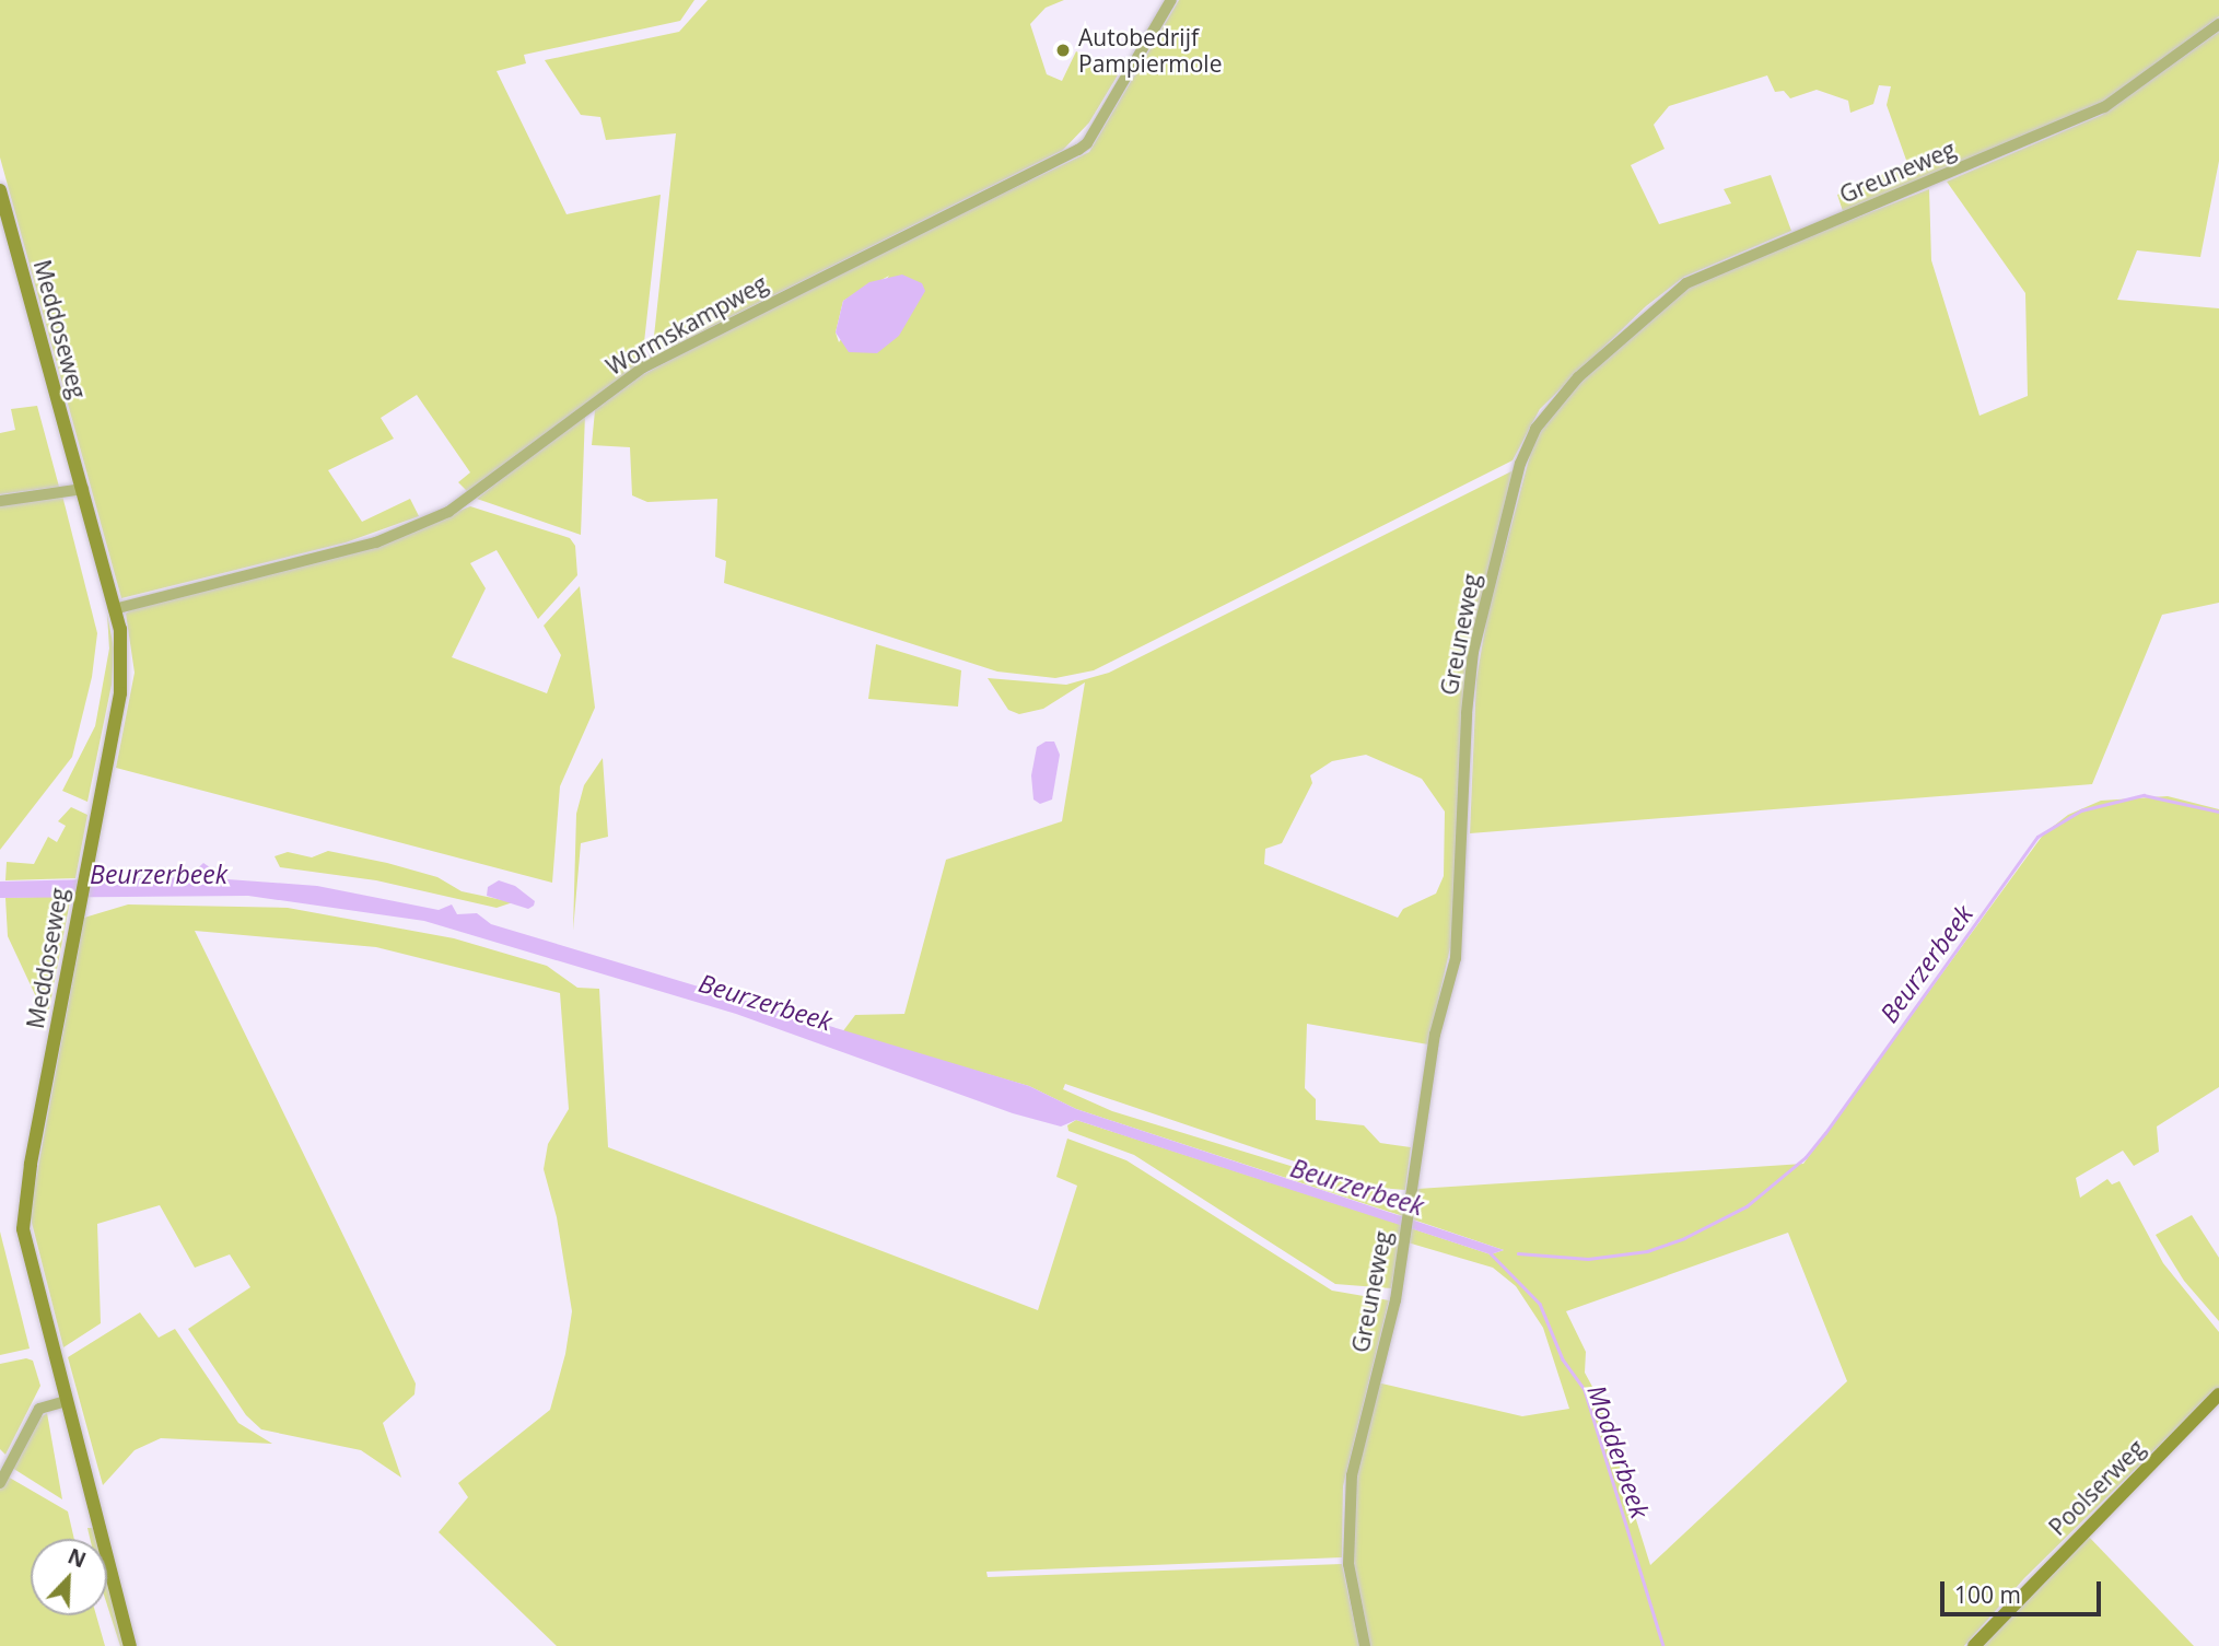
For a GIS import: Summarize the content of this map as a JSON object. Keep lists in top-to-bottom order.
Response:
{
  "streets": {
    "street": [
      "Greuneweg",
      "Wormskampweg",
      "Meddoseweg",
      "Poolserweg"
    ]
  },
  "crossings": [
    ["Wormskampweg", "Meddoseweg"]
  ],
  "water": ["Beurzerbeek", "Modderbeek"],
  "places": ["Autobedrijf Pampiermole"],
  "scale_bar": "100 m",
  "north": "top right"
}
